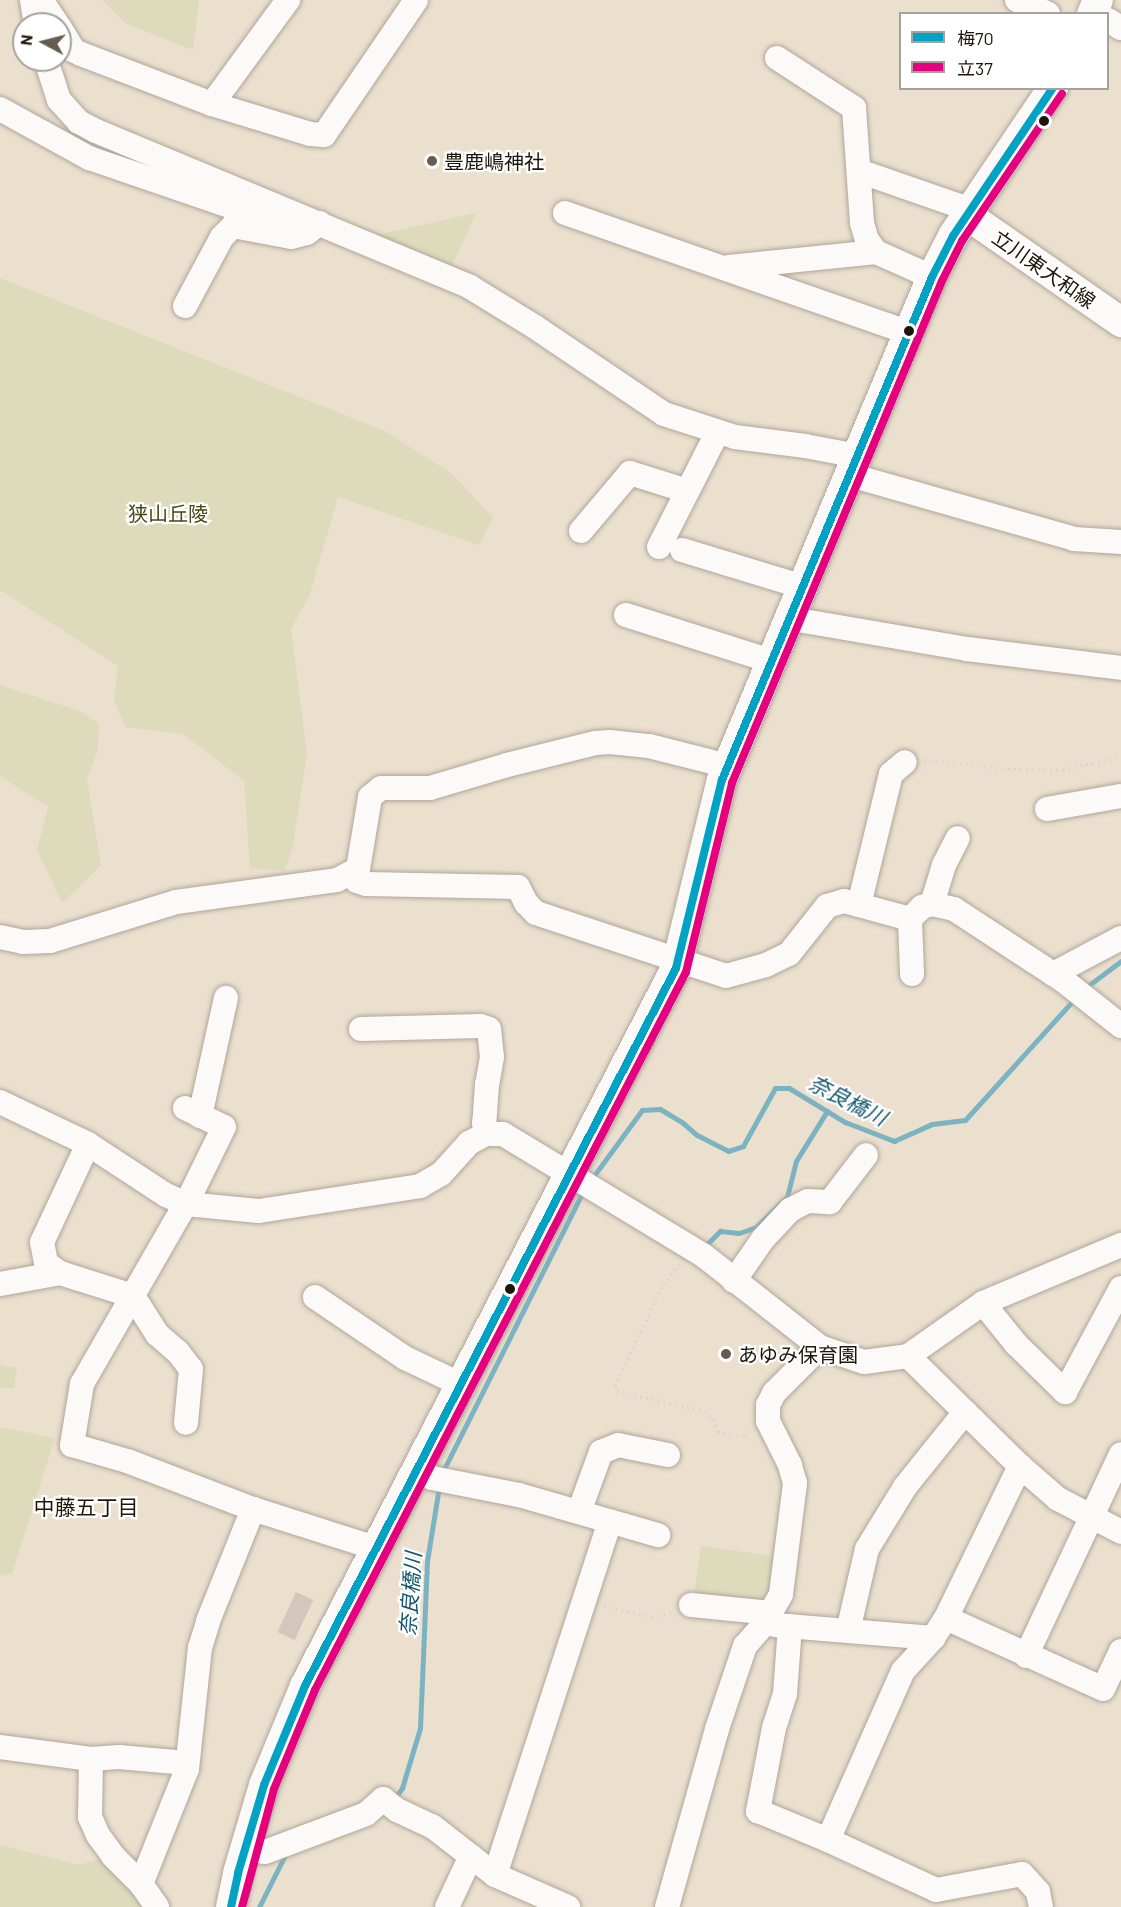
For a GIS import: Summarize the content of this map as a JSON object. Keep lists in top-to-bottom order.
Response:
{
  "streets": {
    "main road": ["立川東大和線"]
  },
  "districts": ["中藤五丁目"],
  "water": ["奈良橋川"],
  "parks": ["狭山丘陵"],
  "places": ["豊鹿嶋神社", "あゆみ保育園"],
  "lines": ["transit line 梅70", "transit line 立37"],
  "legend": ["梅70", "立37"],
  "north": "left"
}
